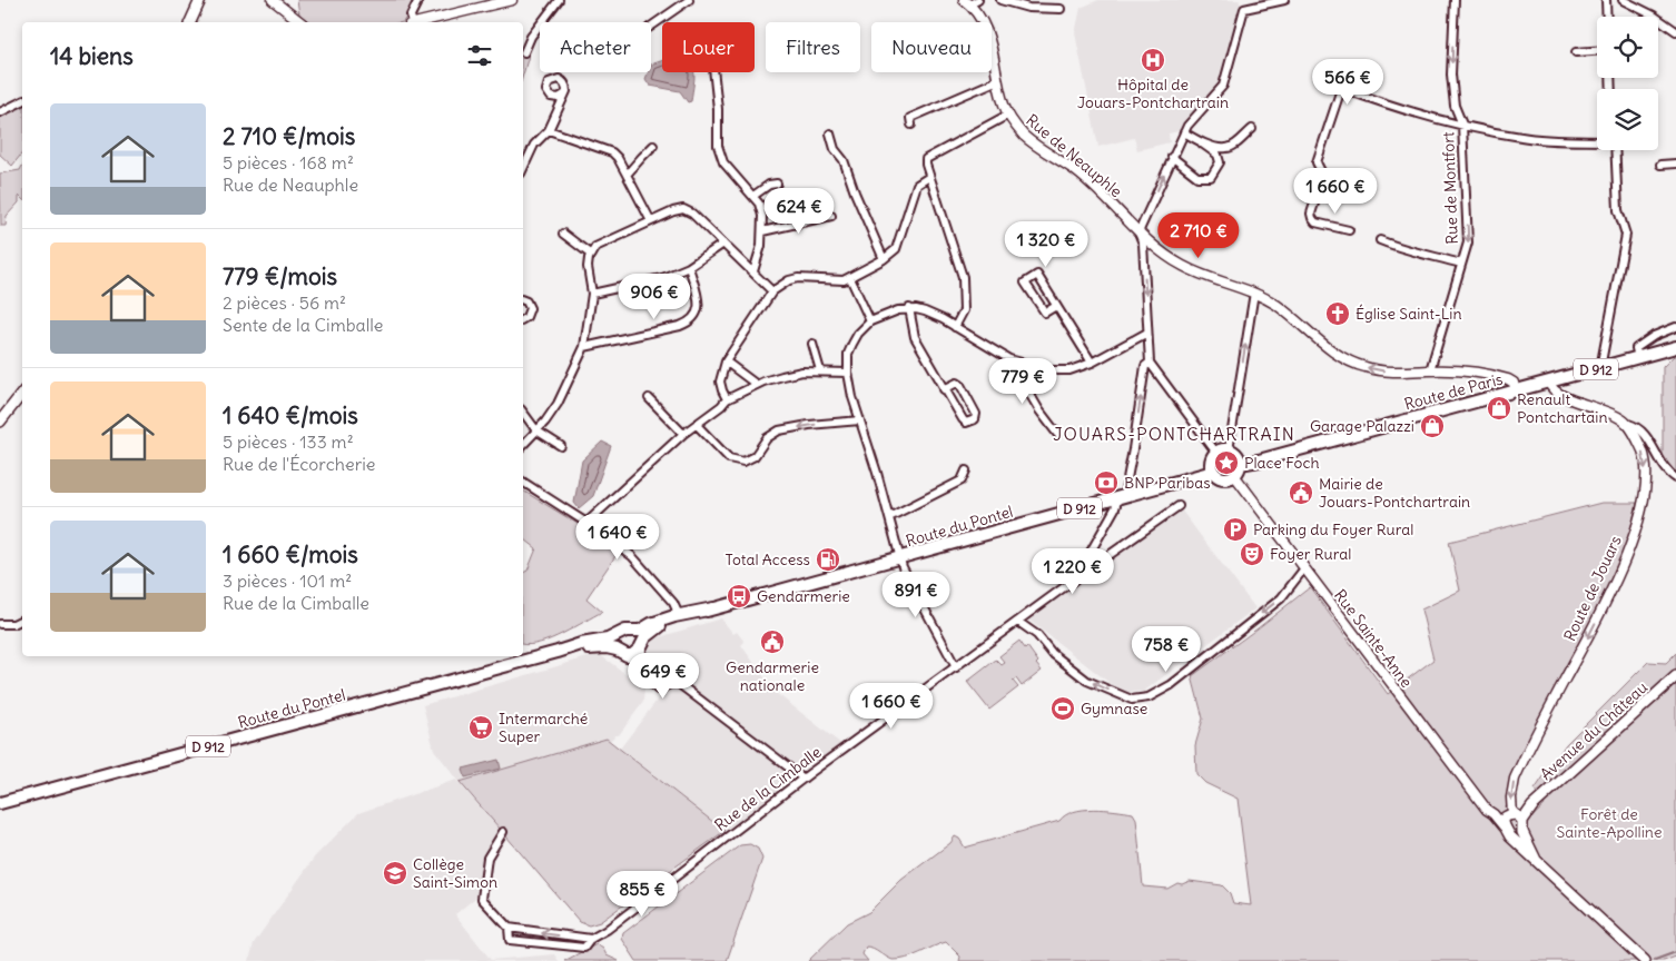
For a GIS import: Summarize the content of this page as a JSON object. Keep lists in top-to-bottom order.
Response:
{
  "streets": {
    "main road": [
      "D 912",
      "Route de Paris",
      "Route du Pontel",
      "Route de Jouars",
      "Avenue du Château"
    ],
    "street": [
      "Rue de Neauphle",
      "Rue de Montfort",
      "Rue Sainte-Anne",
      "Rue de la Cimballe"
    ]
  },
  "crossings": [
    ["Rue de Neauphle", "Rue de Montfort"],
    ["Rue de Neauphle", "Route de Paris"],
    ["Route de Paris", "Route du Pontel"],
    ["Route de Paris", "Rue Sainte-Anne"],
    ["Route du Pontel", "Rue Sainte-Anne"],
    ["Route de Jouars", "Rue Sainte-Anne"],
    ["Route de Jouars", "Avenue du Château"],
    ["Rue Sainte-Anne", "Avenue du Château"]
  ],
  "one_way": ["Rue de Montfort", "Route de Jouars"],
  "districts": ["JOUARS-PONTCHARTRAIN"],
  "parks": ["Forêt de Sainte-Apolline"],
  "places": {
    "hospital": ["Hôpital de Jouars-Pontchartrain"],
    "church": ["Église Saint-Lin"],
    "shop": ["Renault Pontchartain", "Garage Palazzi"],
    "place": ["Place Foch"],
    "bank": ["BNP Paribas"],
    "public building": ["Mairie de Jouars-Pontchartrain", "Gendarmerie nationale"],
    "parking": ["Parking du Foyer Rural"],
    "theatre": ["Foyer Rural"],
    "fuel station": ["Total Access"],
    "bus stop": ["Gendarmerie"],
    "sports": ["Gymnase"],
    "supermarket": ["Intermarché Super"],
    "school or university": ["Collège Saint-Simon"]
  },
  "page": {
    "chip": [
      "Acheter",
      "Louer",
      "Filtres",
      "Nouveau"
    ],
    "heading": "14 biens",
    "price": [
      "566 €",
      "1 660 €",
      "624 €",
      "2 710 €",
      "1 320 €",
      "906 €",
      "779 €",
      "1 640 €",
      "1 220 €",
      "891 €",
      "758 €",
      "649 €",
      "1 660 €",
      "855 €"
    ],
    "list": [
      {
        "name": "2 710 €/mois",
        "note": "5 pièces · 168 m² · Rue de Neauphle"
      },
      {
        "name": "779 €/mois",
        "note": "2 pièces · 56 m² · Sente de la Cimballe"
      },
      {
        "name": "1 640 €/mois",
        "note": "5 pièces · 133 m² · Rue de l'Écorcherie"
      },
      {
        "name": "1 660 €/mois",
        "note": "3 pièces · 101 m² · Rue de la Cimballe"
      }
    ]
  }
}
